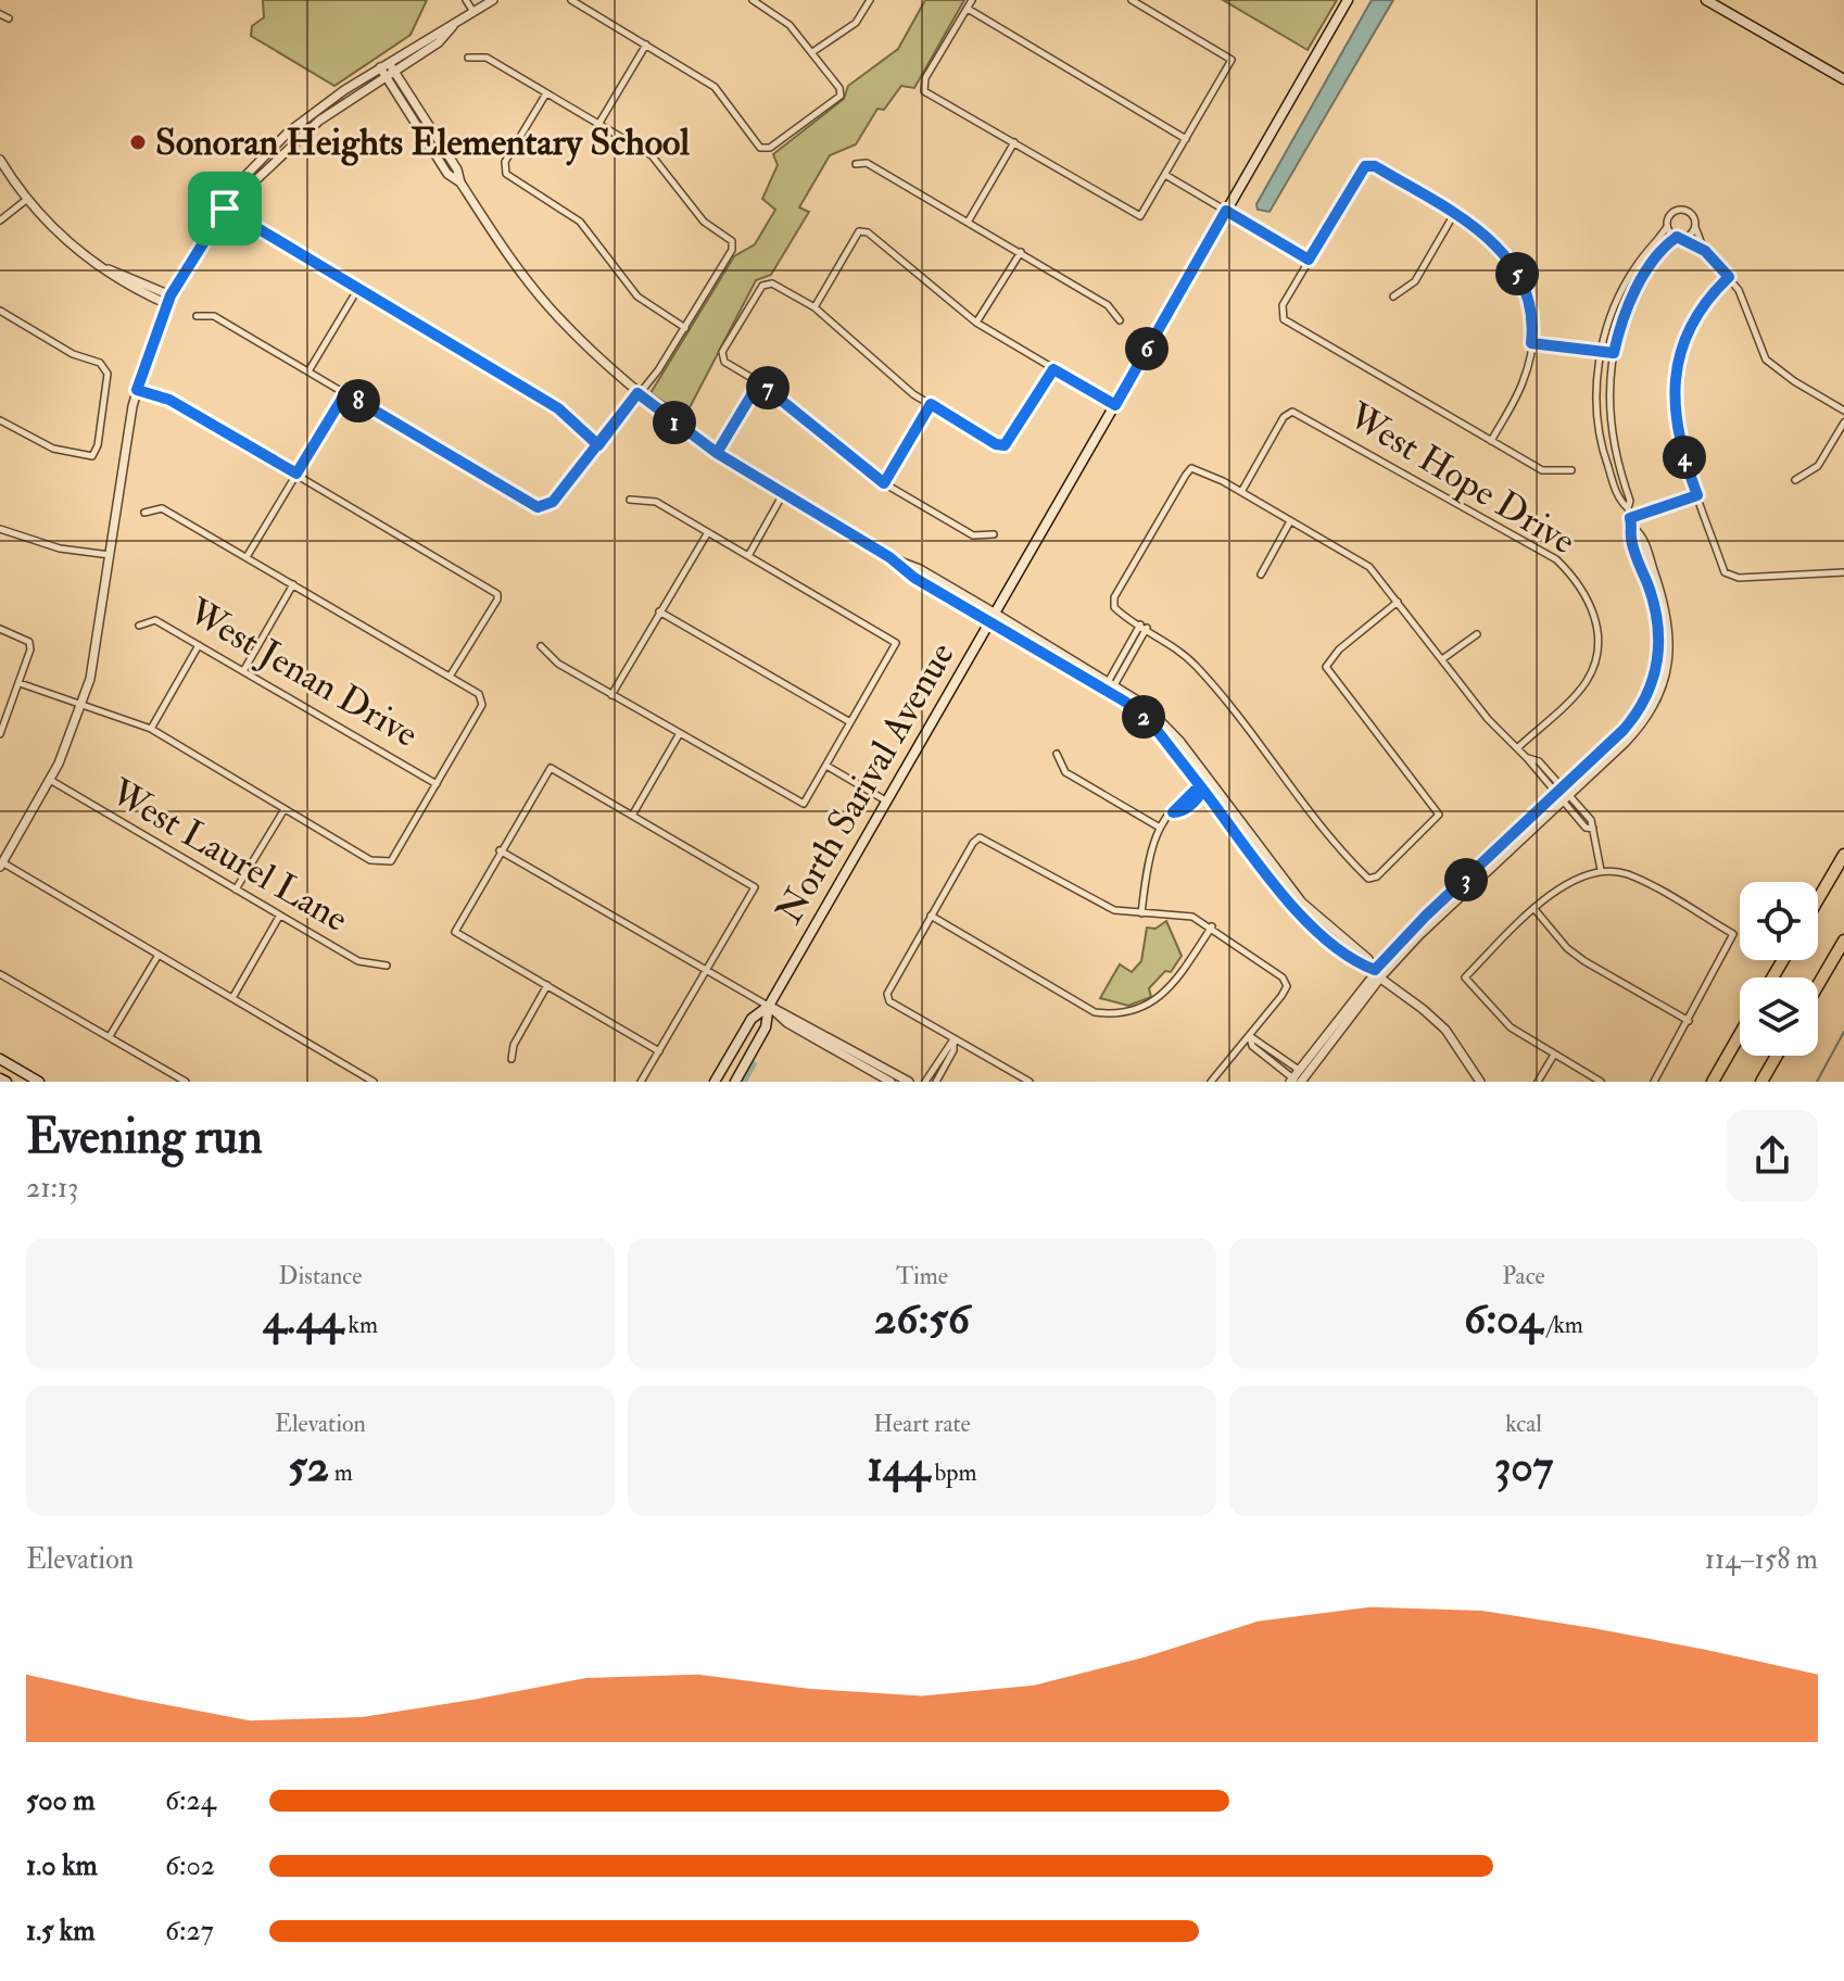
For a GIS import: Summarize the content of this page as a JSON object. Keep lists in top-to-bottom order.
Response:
{
  "streets": {
    "main road": ["North Sarival Avenue"],
    "street": ["West Hope Drive", "West Jenan Drive", "West Laurel Lane"]
  },
  "places": ["Sonoran Heights Elementary School"],
  "page": {
    "pins": [
      "5",
      "6",
      "7",
      "8",
      "1",
      "4",
      "2",
      "3"
    ],
    "heading": ["Evening run", "21:13"],
    "stats": [
      ["Distance", "4.44 km"],
      ["Time", "26:56"],
      ["Pace", "6:04 /km"],
      ["Elevation", "52 m"],
      ["Heart rate", "144 bpm"],
      ["kcal", "307"]
    ],
    "chart": ["Elevation", "114–158 m"],
    "list": [
      {
        "name": "500 m",
        "note": "6:24"
      },
      {
        "name": "1.0 km",
        "note": "6:02"
      },
      {
        "name": "1.5 km",
        "note": "6:27"
      }
    ]
  }
}
